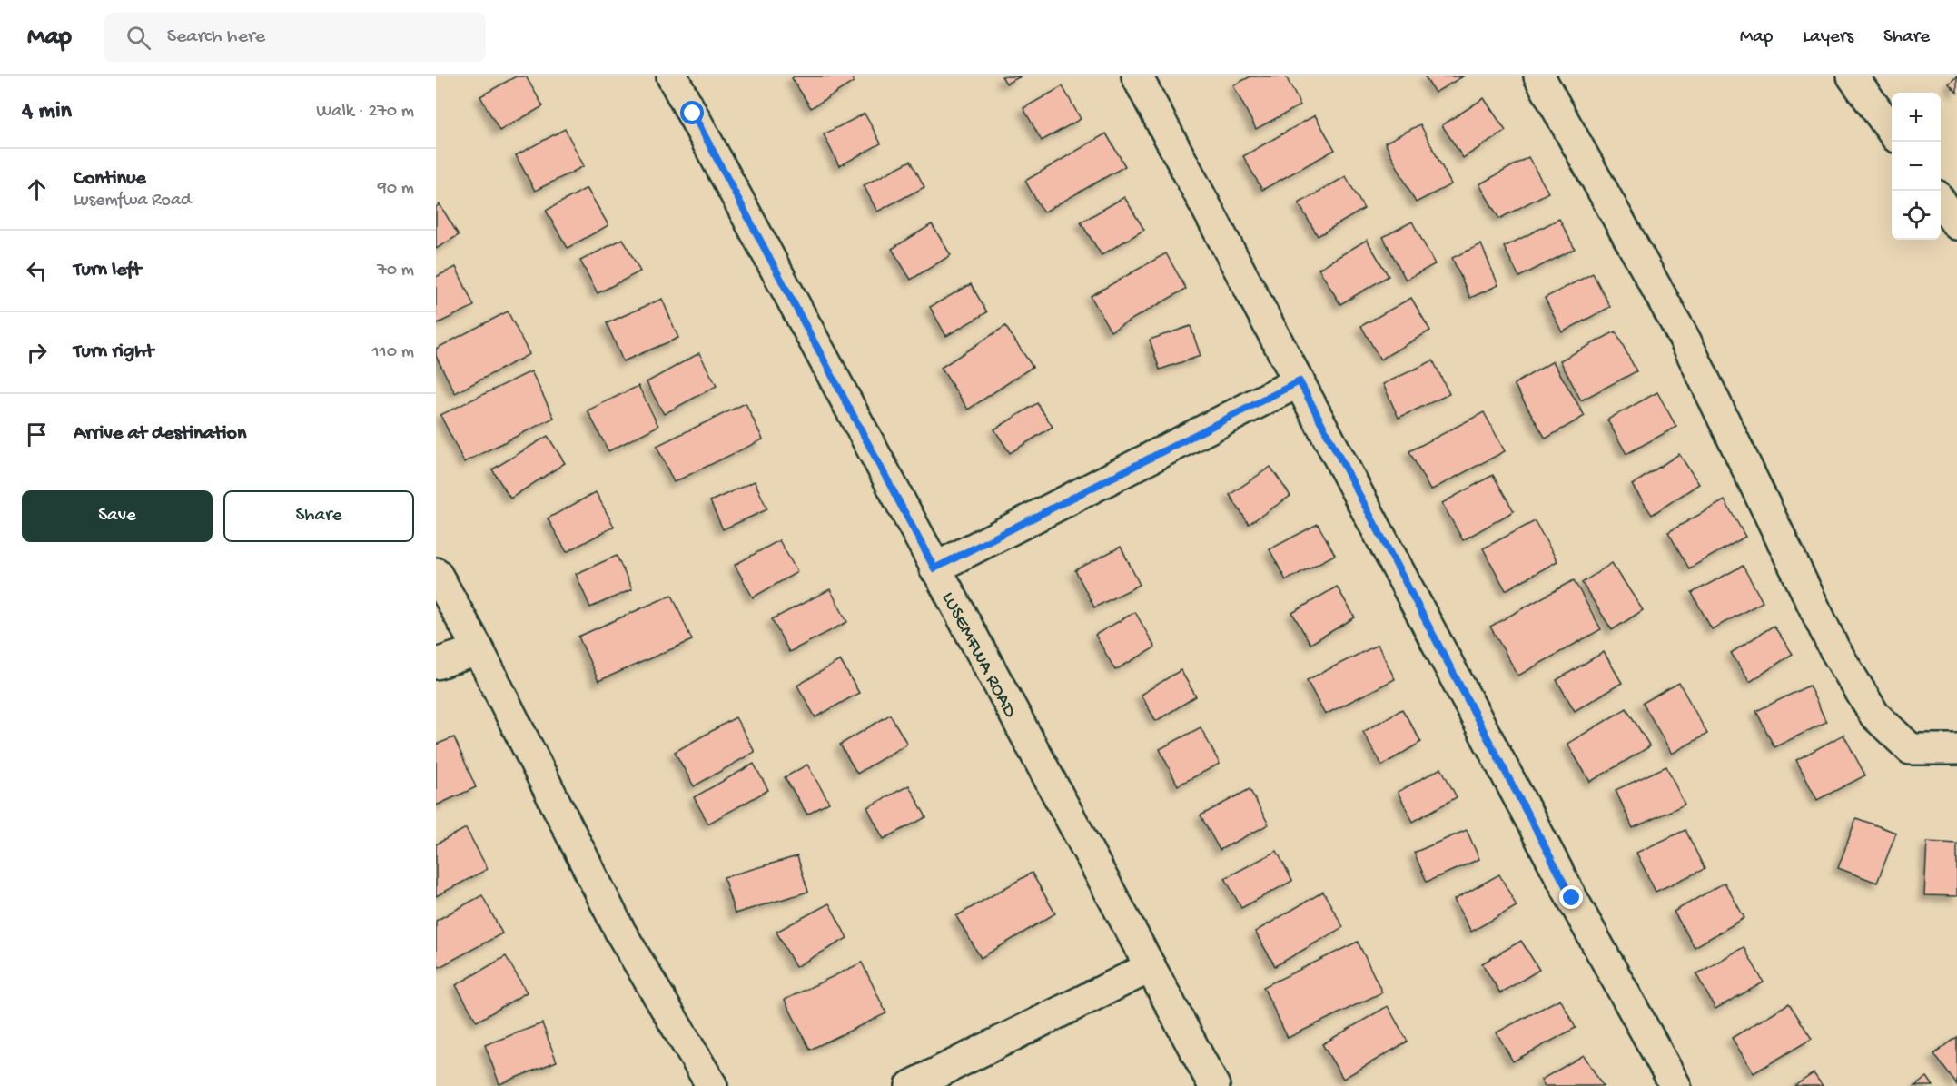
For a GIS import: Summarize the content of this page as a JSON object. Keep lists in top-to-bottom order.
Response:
{
  "streets": {
    "street": ["LUSEMFWA ROAD"]
  },
  "page": {
    "header": "Map",
    "search": "Search here",
    "nav": ["Map", "Layers", "Share"],
    "heading": ["4 min", "Walk · 270 m"],
    "map_buttons": ["+", "−"],
    "list": [
      ["Continue", "Lusemfwa Road", "90 m"],
      ["Turn left", "70 m"],
      ["Turn right", "110 m"],
      "Arrive at destination"
    ],
    "buttons": ["Save", "Share"]
  }
}
